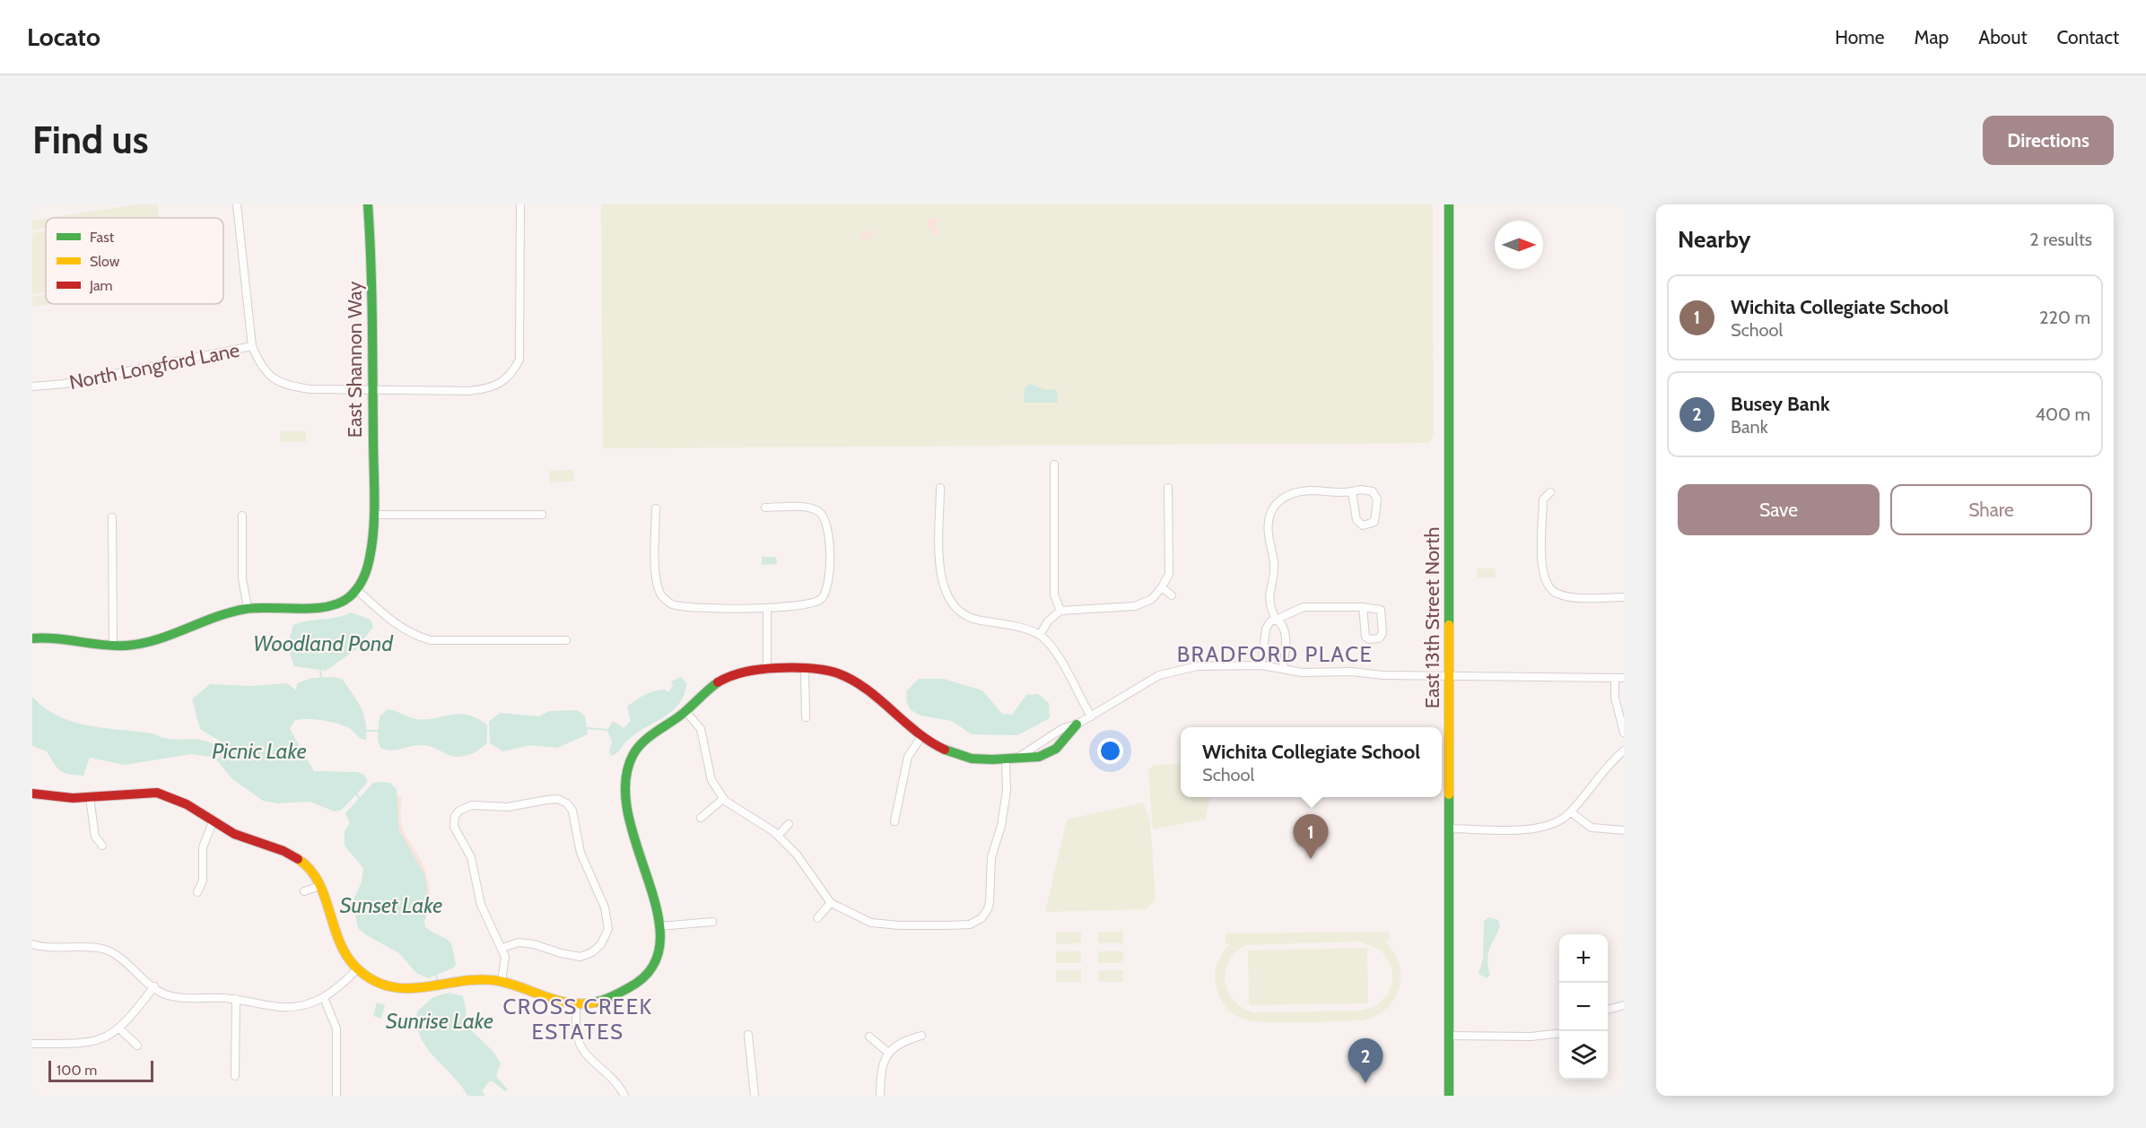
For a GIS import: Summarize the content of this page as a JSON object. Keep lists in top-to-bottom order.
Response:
{
  "streets": {
    "street": ["East Shannon Way", "North Longford Lane", "East 13th Street North"]
  },
  "crossings": [
    ["East Shannon Way", "North Longford Lane"]
  ],
  "districts": ["BRADFORD PLACE", "CROSS CREEK ESTATES"],
  "water": [
    "Woodland Pond",
    "Picnic Lake",
    "Sunset Lake",
    "Sunrise Lake"
  ],
  "legend": ["Fast", "Slow", "Jam"],
  "scale_bar": "100 m",
  "north": "right",
  "page": {
    "header": "Locato",
    "nav": [
      "Home",
      "Map",
      "About",
      "Contact"
    ],
    "buttons": [
      "Directions",
      ["Save", "Share"]
    ],
    "title": "Find us",
    "heading": ["Nearby", "2 results"],
    "list": [
      {
        "mark": "1",
        "name": "Wichita Collegiate School",
        "note": "School",
        "value": "220 m"
      },
      {
        "mark": "2",
        "name": "Busey Bank",
        "note": "Bank",
        "value": "400 m"
      }
    ],
    "popup": ["Wichita Collegiate School", "School"],
    "pins": ["1", "2"],
    "map_buttons": ["+", "−"],
    "scale": "100 m"
  }
}
